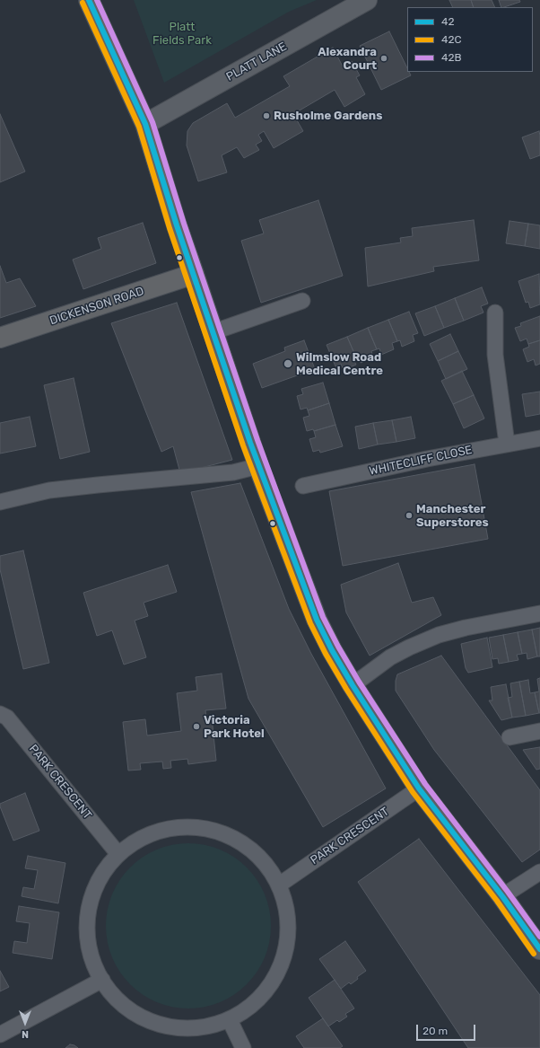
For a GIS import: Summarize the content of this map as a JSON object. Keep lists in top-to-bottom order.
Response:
{
  "streets": {
    "highway": ["DICKENSON ROAD"],
    "main road": ["PLATT LANE"],
    "street": ["WHITECLIFF CLOSE", "PARK CRESCENT"]
  },
  "parks": ["Platt Fields Park"],
  "places": [
    "Alexandra Court",
    "Rusholme Gardens",
    "Wilmslow Road Medical Centre",
    "Manchester Superstores",
    "Victoria Park Hotel"
  ],
  "lines": ["transit line 42", "transit line 42B", "transit line 42C"],
  "legend": ["42", "42C", "42B"],
  "scale_bar": "20 m",
  "north": "bottom"
}
